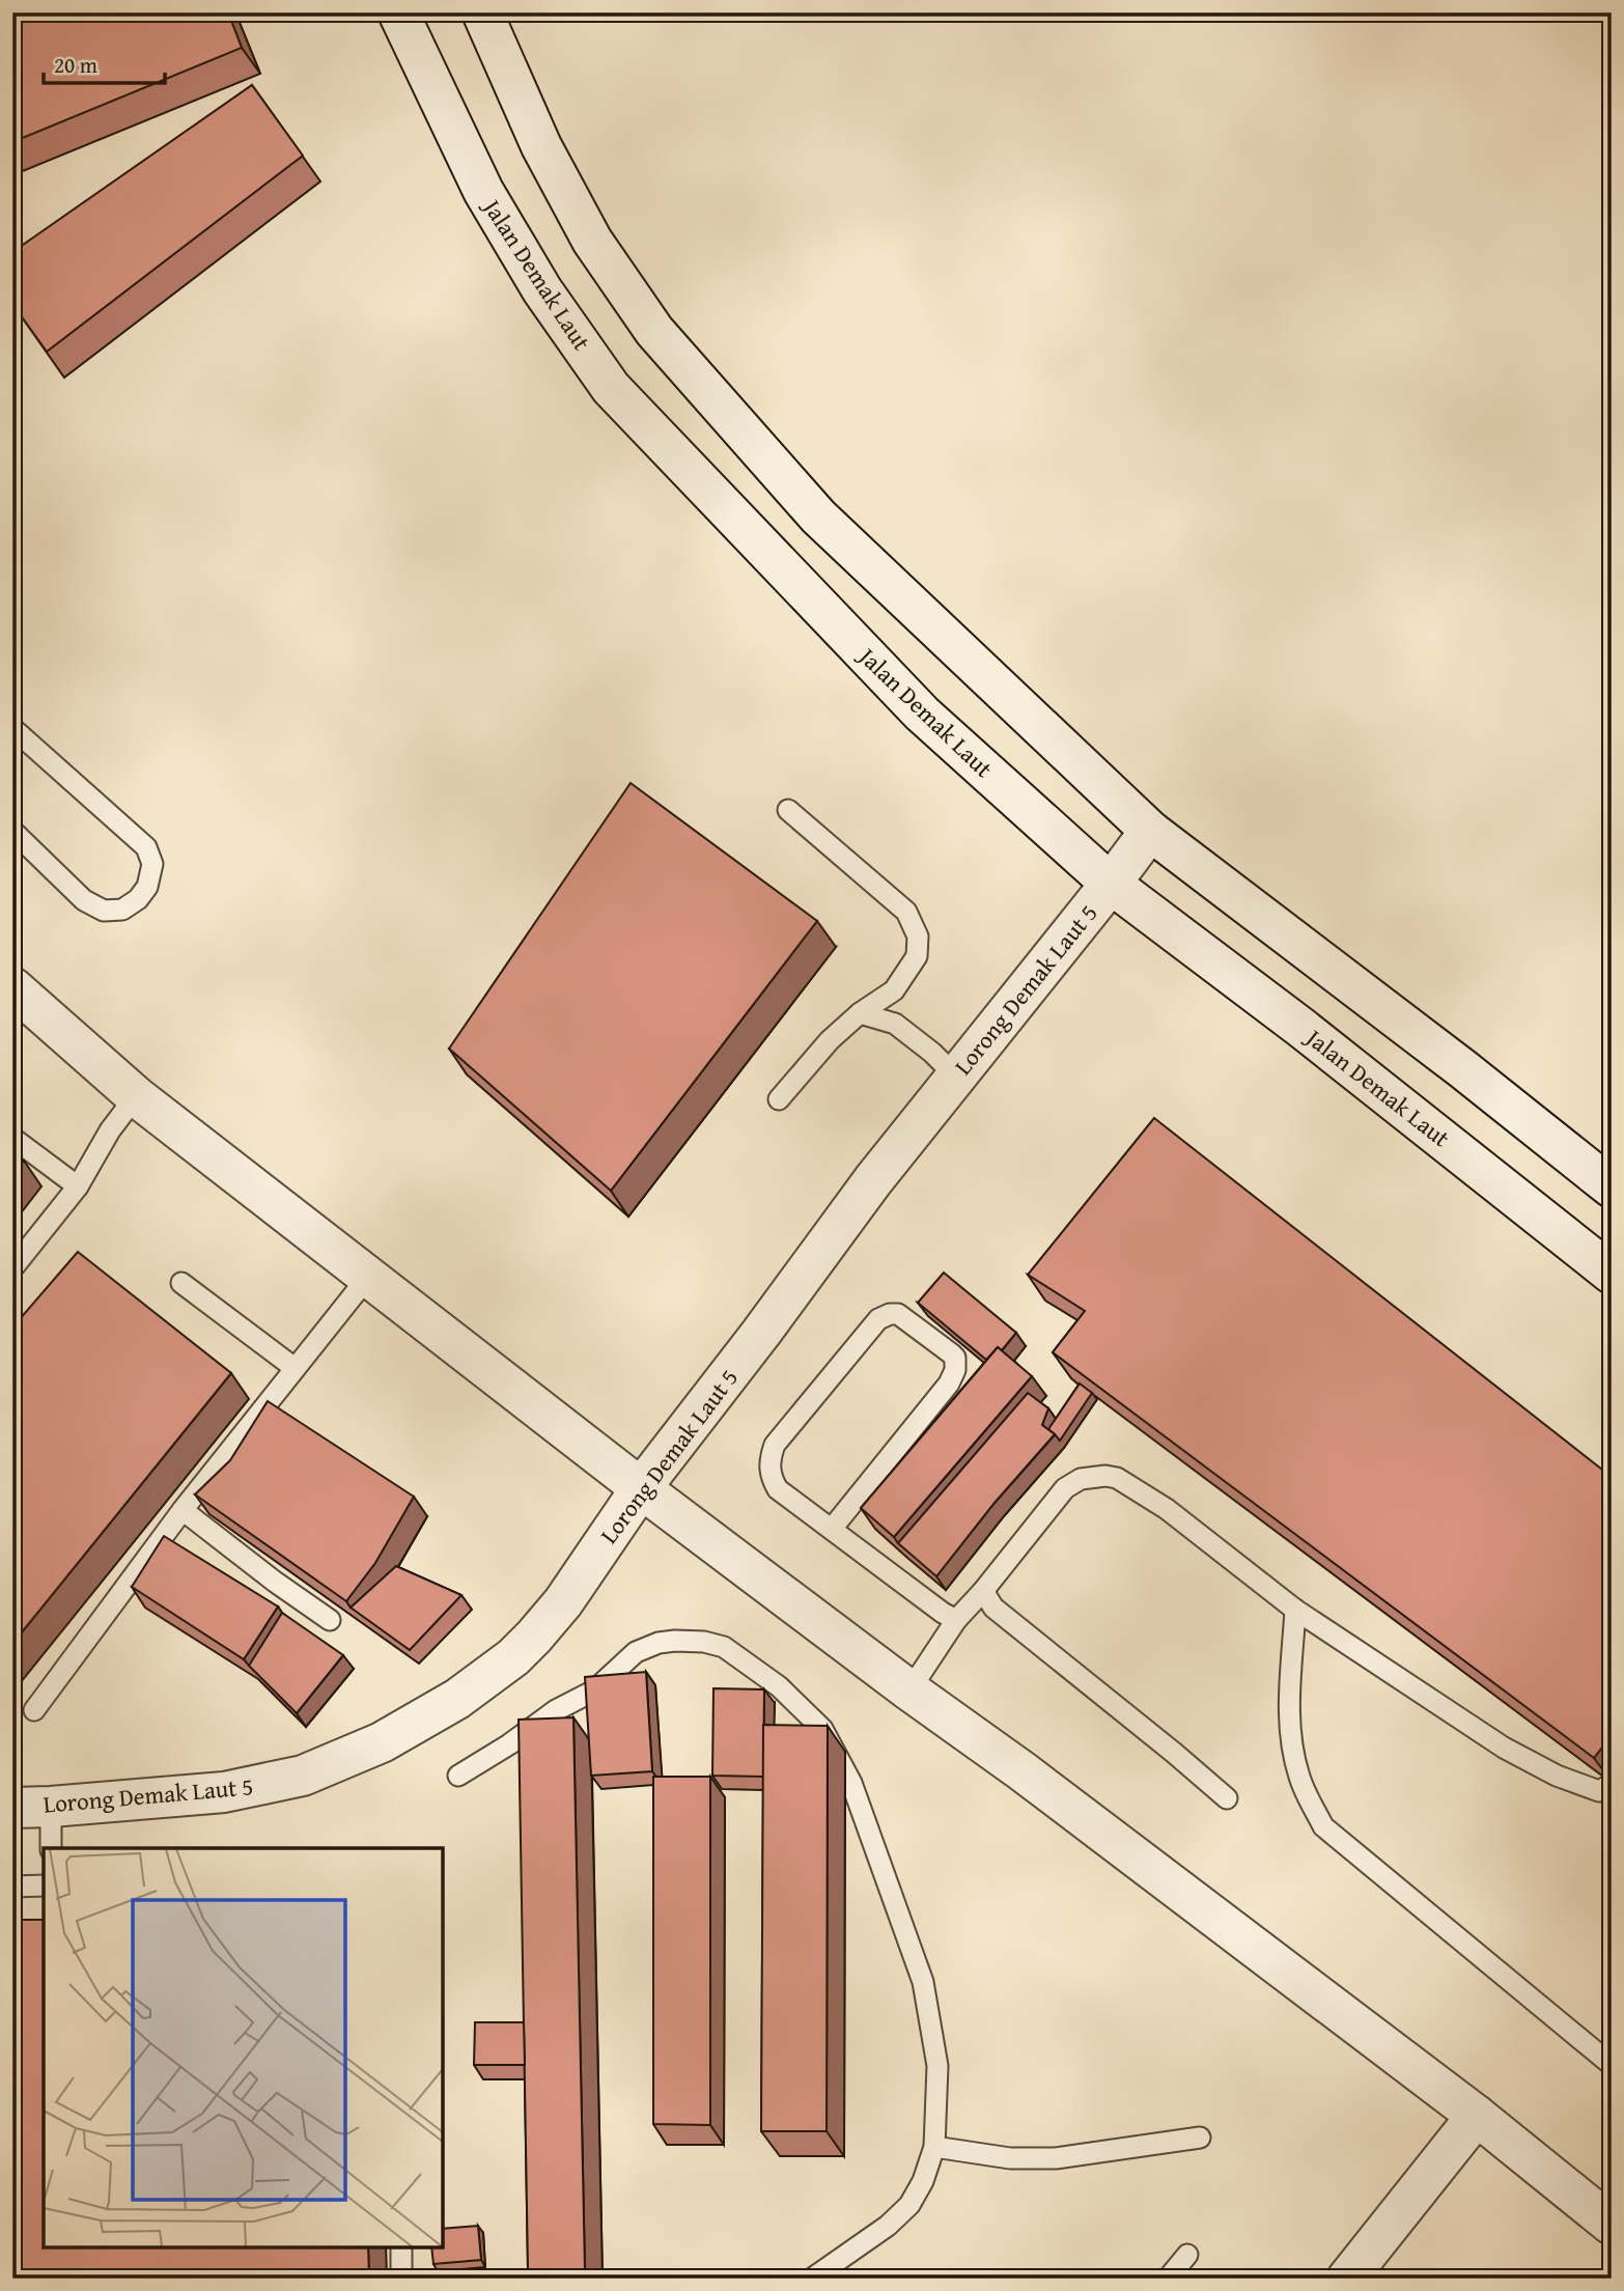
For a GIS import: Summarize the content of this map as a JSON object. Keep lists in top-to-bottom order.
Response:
{
  "streets": {
    "street": ["Jalan Demak Laut", "Lorong Demak Laut 5"]
  },
  "crossings": [
    ["Jalan Demak Laut", "Lorong Demak Laut 5"]
  ],
  "scale_bar": "20 m"
}
